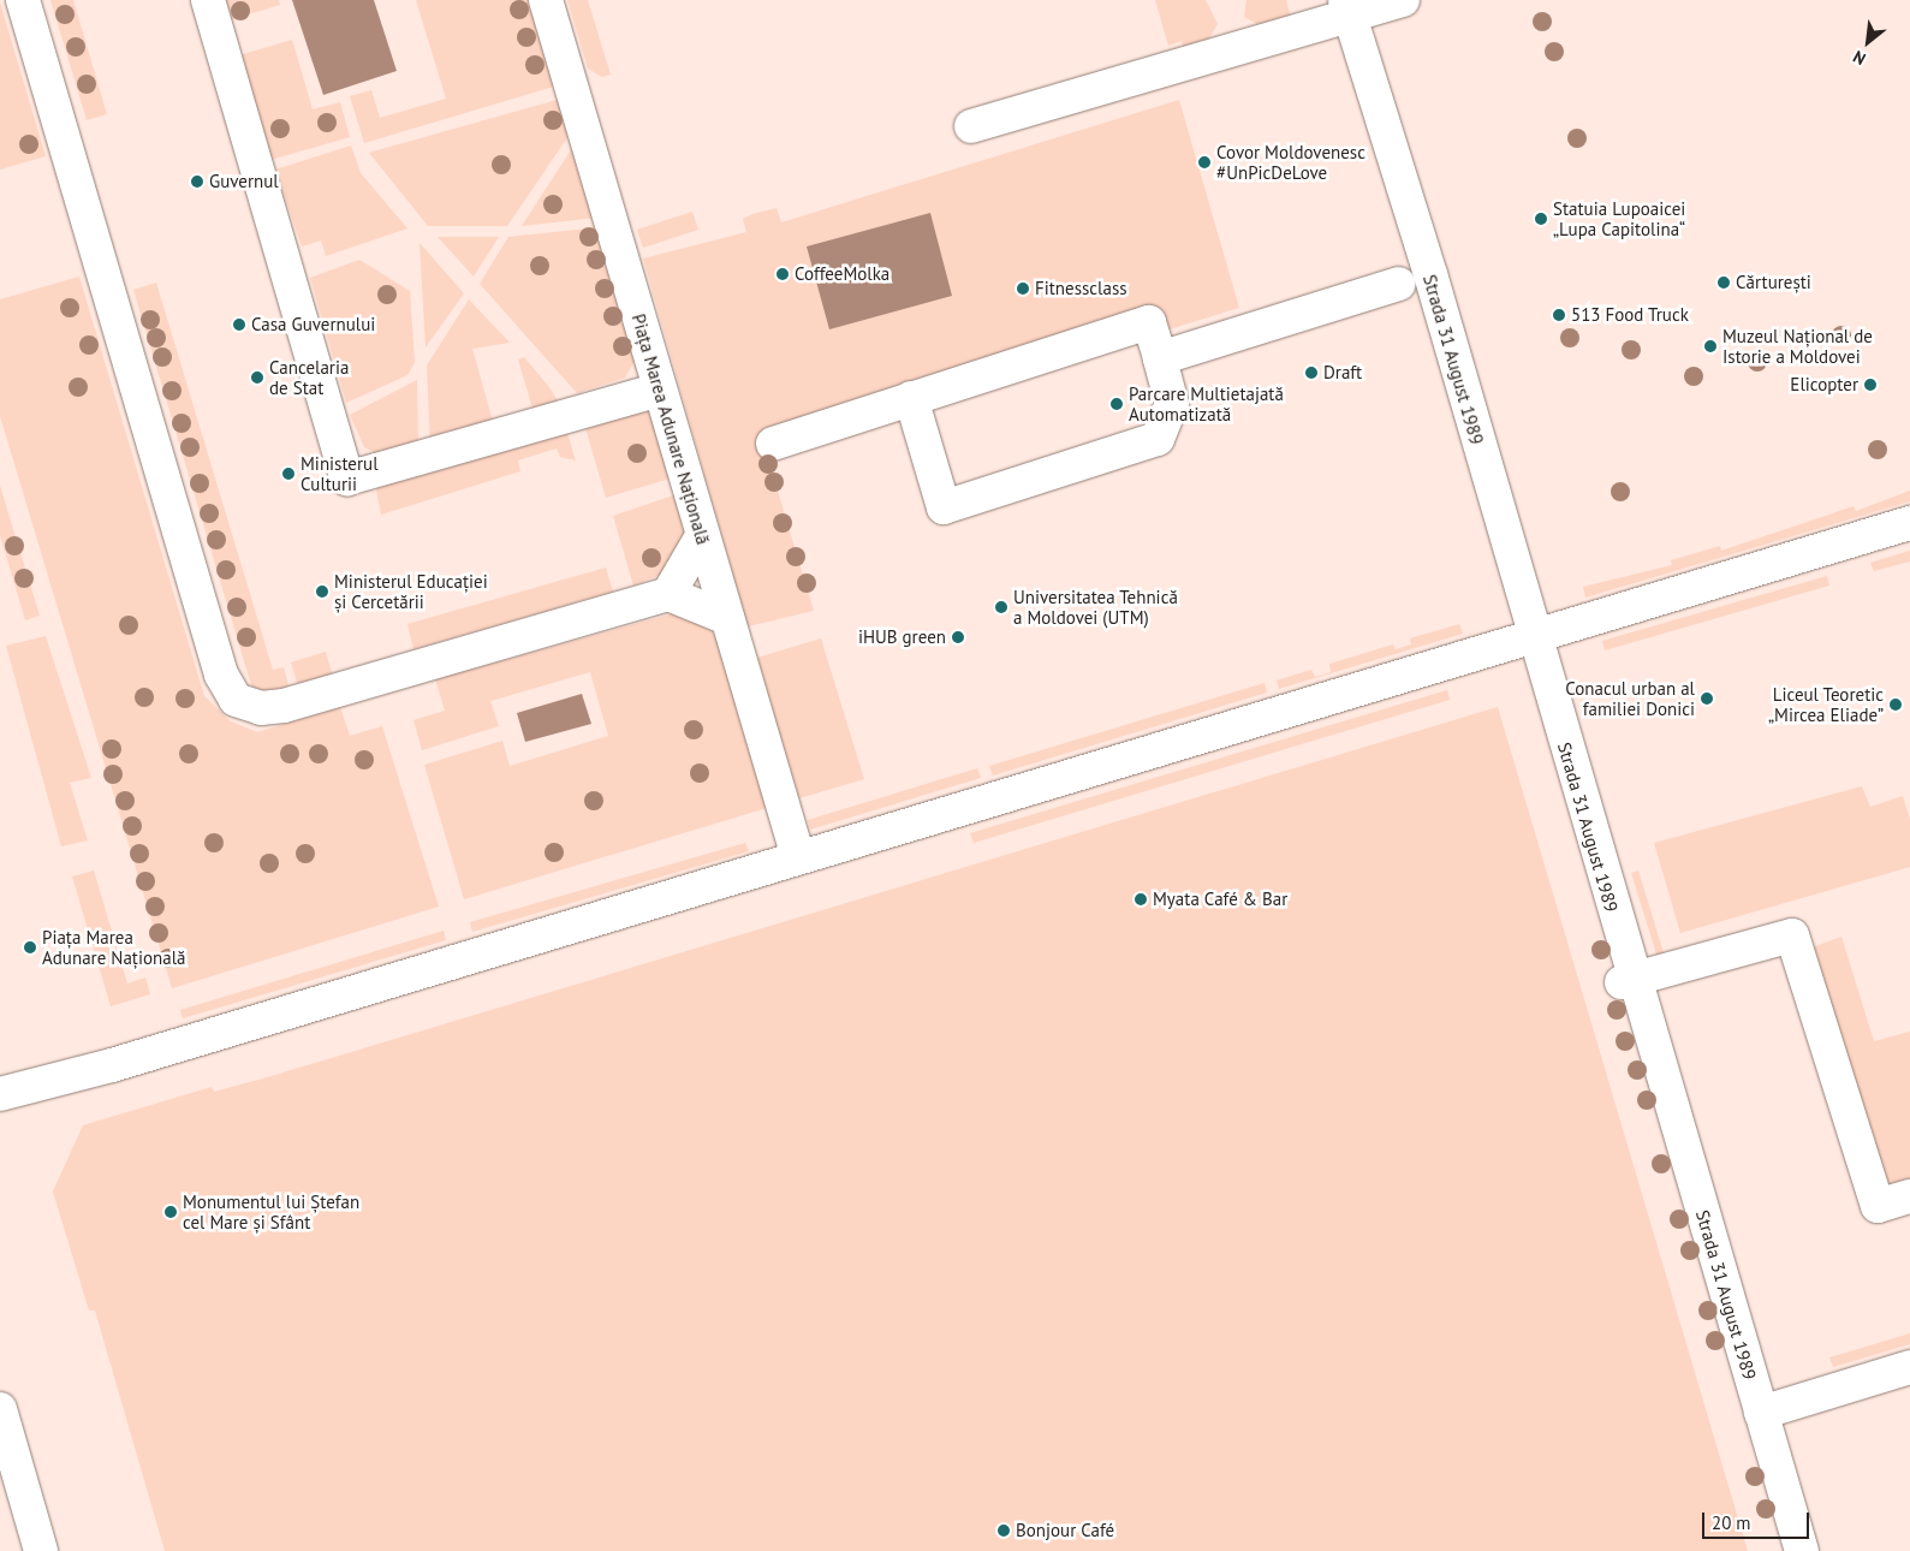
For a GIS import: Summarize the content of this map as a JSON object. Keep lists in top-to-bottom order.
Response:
{
  "streets": {
    "street": ["Strada 31 August 1989", "Piața Marea Adunare Națională"]
  },
  "places": [
    "Covor Moldovenesc #UnPicDeLove",
    "Guvernul",
    "Statuia Lupoaicei „Lupa Capitolina“",
    "CoffeeMolka",
    "Cărturești",
    "Fitnessclass",
    "513 Food Truck",
    "Casa Guvernului",
    "Muzeul Național de Istorie a Moldovei",
    "Draft",
    "Cancelaria de Stat",
    "Elicopter",
    "Parcare Multietajată Automatizată",
    "Ministerul Culturii",
    "Ministerul Educației și Cercetării",
    "Universitatea Tehnică a Moldovei (UTM)",
    "iHUB green",
    "Conacul urban al familiei Donici",
    "Liceul Teoretic „Mircea Eliade”",
    "Myata Café & Bar",
    "Piața Marea Adunare Națională",
    "Monumentul lui Ștefan cel Mare și Sfânt",
    "Bonjour Café"
  ],
  "scale_bar": "20 m",
  "north": "bottom left"
}
